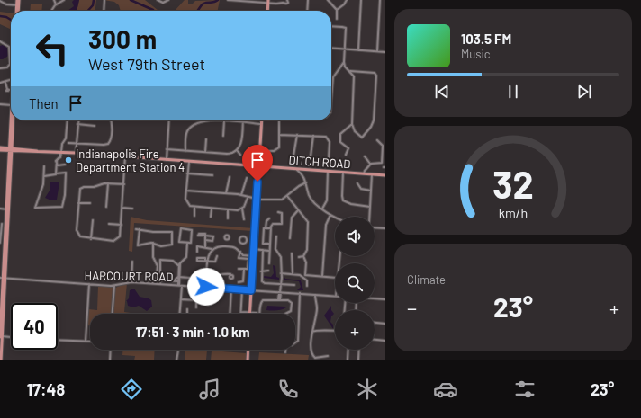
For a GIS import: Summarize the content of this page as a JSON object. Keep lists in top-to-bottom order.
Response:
{
  "streets": {
    "main road": ["DITCH ROAD"],
    "street": ["HARCOURT ROAD"]
  },
  "places": ["Indianapolis Fire Department Station 4"],
  "page": {
    "turn": ["300 m", "West 79th Street"],
    "song": ["103.5 FM", "Music"],
    "then": "Then",
    "map_buttons": "+",
    "tile": "Climate",
    "heat": ["−", "23°", "+"],
    "limit": "40",
    "trip": "17:51 · 3 min · 1.0 km",
    "tabs": ["17:48", "23°"],
    "gauge": ["32", "km/h"]
  }
}
